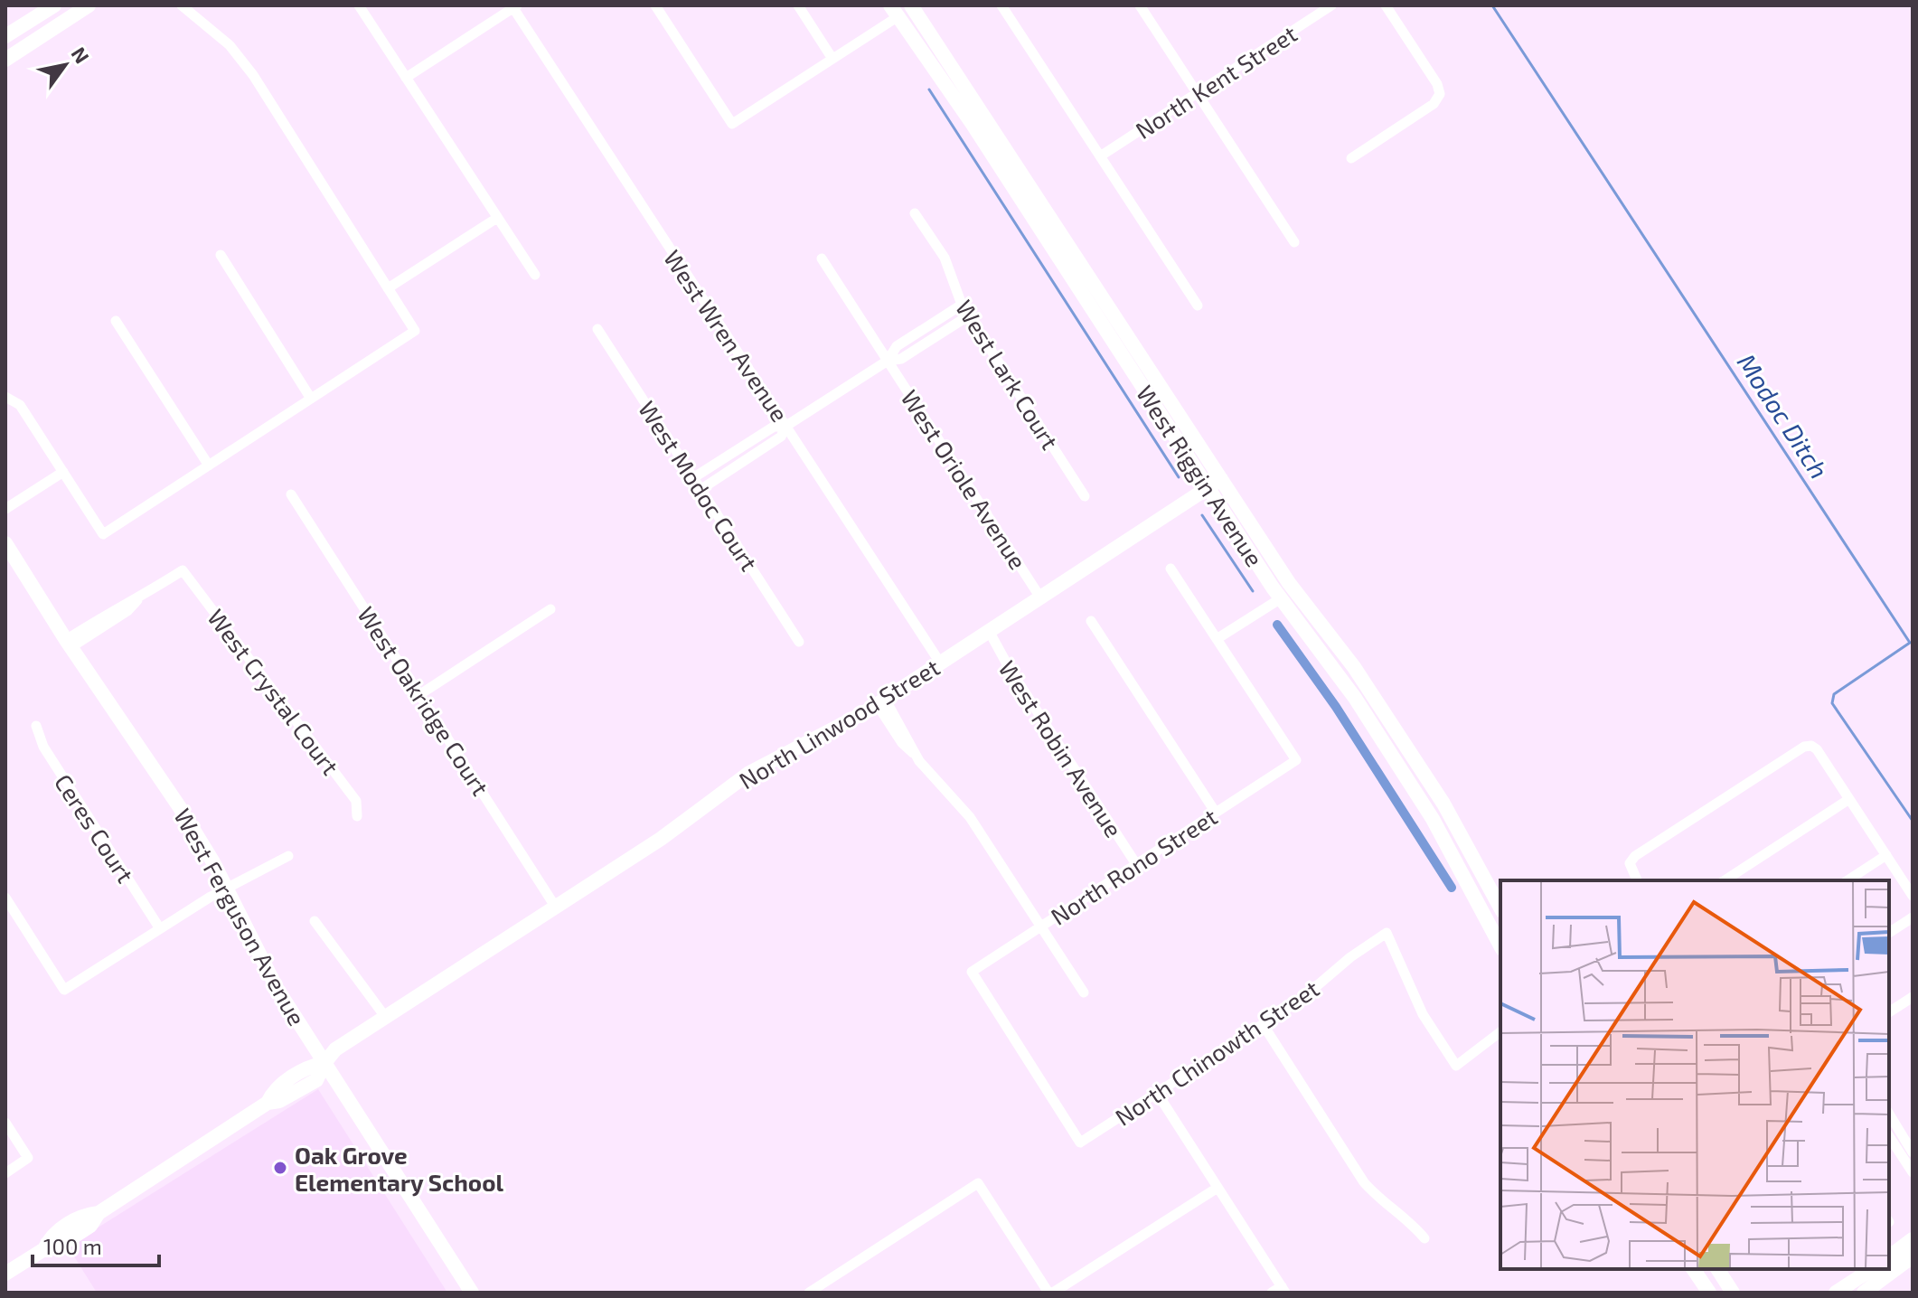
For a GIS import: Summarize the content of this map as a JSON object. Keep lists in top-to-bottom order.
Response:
{
  "streets": {
    "main road": ["West Riggin Avenue", "North Linwood Street", "West Ferguson Avenue"],
    "street": [
      "North Kent Street",
      "West Wren Avenue",
      "West Lark Court",
      "West Oriole Avenue",
      "West Modoc Court",
      "West Crystal Court",
      "West Oakridge Court",
      "West Robin Avenue",
      "Ceres Court",
      "North Rono Street",
      "North Chinowth Street"
    ]
  },
  "crossings": [
    ["West Wren Avenue", "North Linwood Street"],
    ["West Riggin Avenue", "North Linwood Street"],
    ["West Oriole Avenue", "North Linwood Street"],
    ["West Crystal Court", "West Ferguson Avenue"],
    ["West Oakridge Court", "North Linwood Street"],
    ["North Linwood Street", "West Robin Avenue"],
    ["North Linwood Street", "West Ferguson Avenue"],
    ["West Robin Avenue", "North Rono Street"],
    ["North Rono Street", "North Chinowth Street"]
  ],
  "water": ["Modoc Ditch"],
  "places": ["Oak Grove Elementary School"],
  "scale_bar": "100 m",
  "north": "top right"
}
